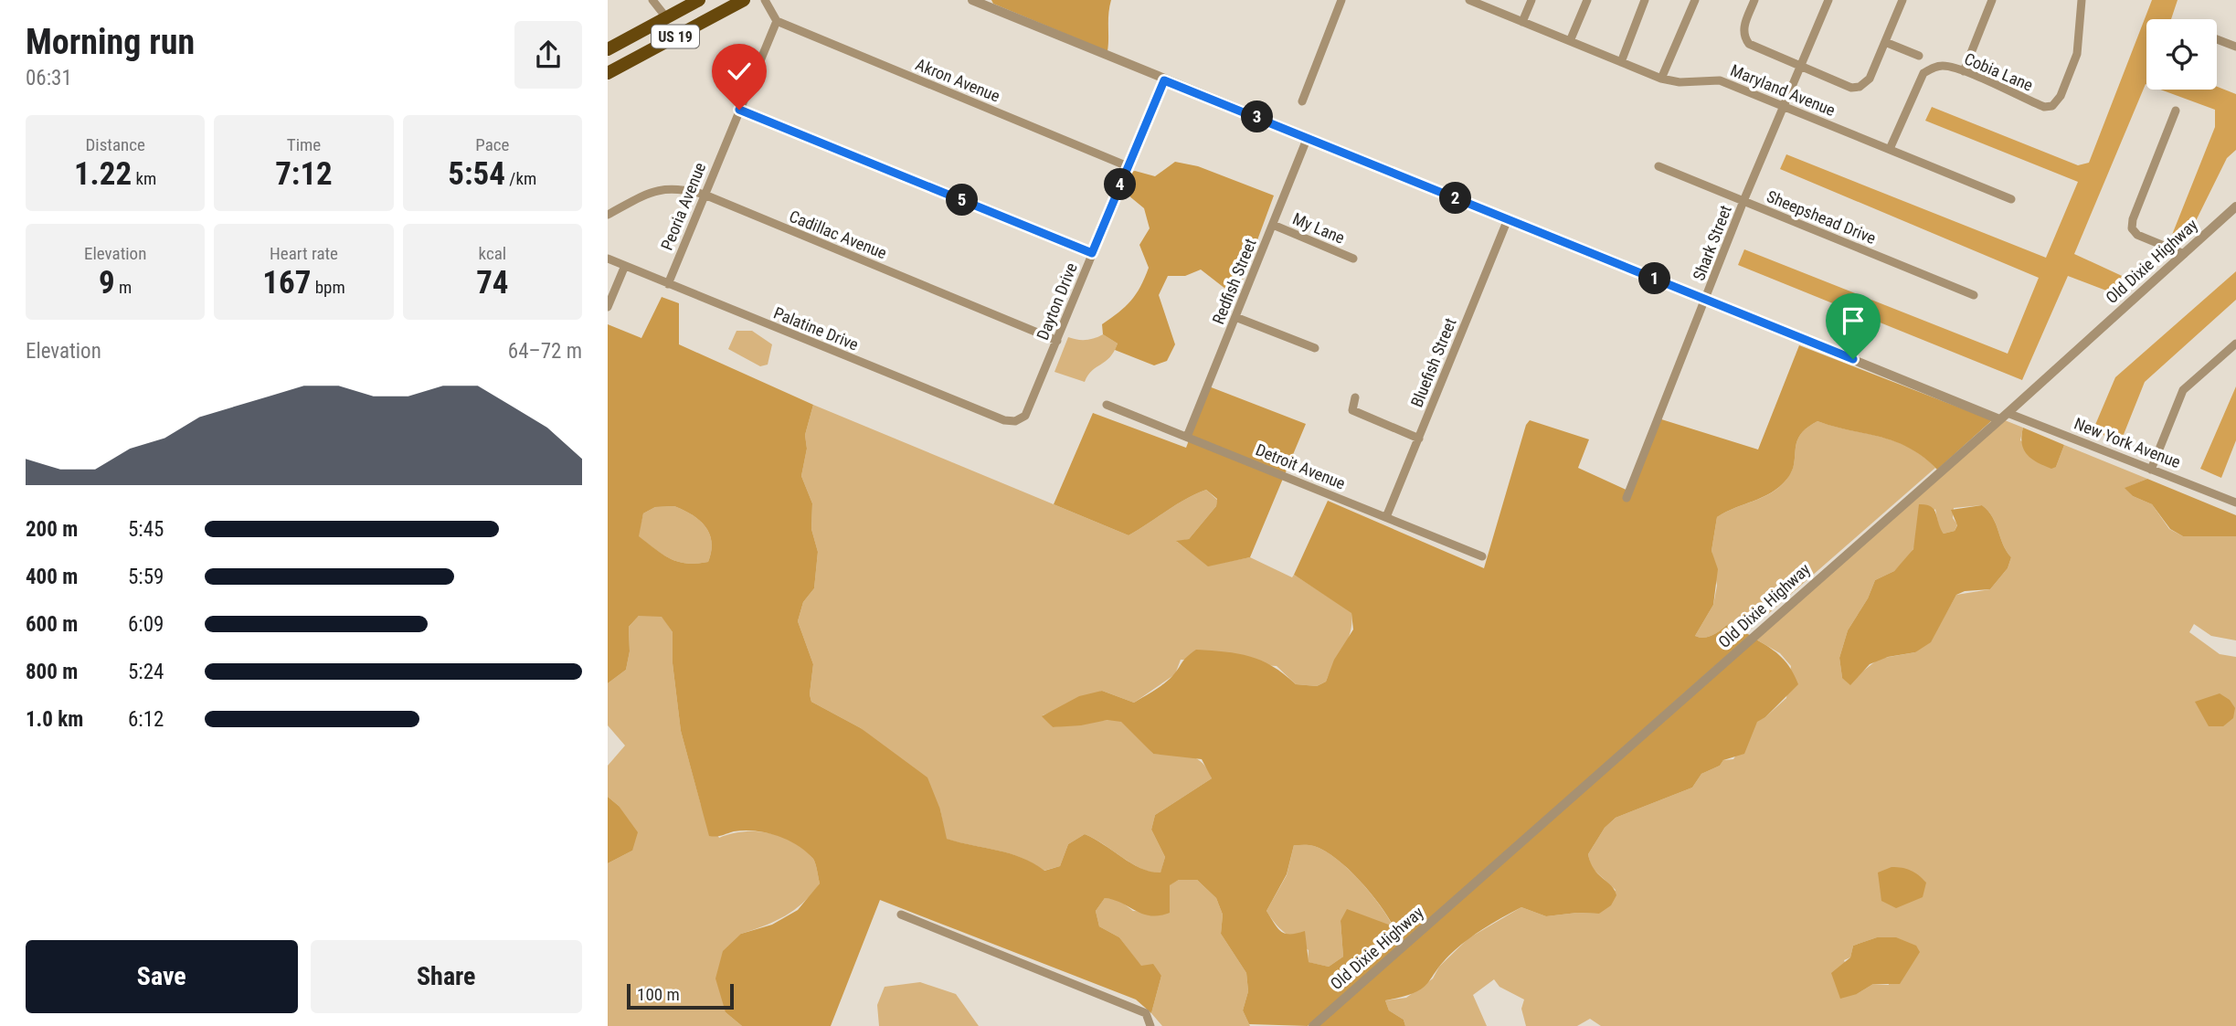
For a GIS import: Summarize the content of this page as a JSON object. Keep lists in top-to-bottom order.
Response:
{
  "streets": {
    "highway": ["US 19"],
    "street": [
      "Cobia Lane",
      "Akron Avenue",
      "Maryland Avenue",
      "Peoria Avenue",
      "Sheepshead Drive",
      "My Lane",
      "Cadillac Avenue",
      "Shark Street",
      "Old Dixie Highway",
      "Redfish Street",
      "Dayton Drive",
      "Palatine Drive",
      "Bluefish Street",
      "New York Avenue",
      "Detroit Avenue"
    ]
  },
  "crossings": [
    ["Cobia Lane", "Maryland Avenue"],
    ["Akron Avenue", "Peoria Avenue"],
    ["Akron Avenue", "Dayton Drive"],
    ["Maryland Avenue", "Shark Street"],
    ["Peoria Avenue", "Cadillac Avenue"],
    ["Peoria Avenue", "Palatine Drive"],
    ["Sheepshead Drive", "Shark Street"],
    ["My Lane", "Redfish Street"],
    ["Cadillac Avenue", "Dayton Drive"],
    ["Shark Street", "New York Avenue"],
    ["Old Dixie Highway", "New York Avenue"],
    ["Redfish Street", "New York Avenue"],
    ["Redfish Street", "Detroit Avenue"],
    ["Dayton Drive", "Palatine Drive"],
    ["Dayton Drive", "New York Avenue"],
    ["Bluefish Street", "New York Avenue"],
    ["Bluefish Street", "Detroit Avenue"]
  ],
  "scale_bar": "100 m",
  "page": {
    "heading": ["Morning run", "06:31"],
    "pins": [
      "3",
      "4",
      "2",
      "5",
      "1"
    ],
    "stats": [
      ["Distance", "1.22 km"],
      ["Time", "7:12"],
      ["Pace", "5:54 /km"],
      ["Elevation", "9 m"],
      ["Heart rate", "167 bpm"],
      ["kcal", "74"]
    ],
    "chart": ["Elevation", "64–72 m"],
    "list": [
      {
        "name": "200 m",
        "note": "5:45"
      },
      {
        "name": "400 m",
        "note": "5:59"
      },
      {
        "name": "600 m",
        "note": "6:09"
      },
      {
        "name": "800 m",
        "note": "5:24"
      },
      {
        "name": "1.0 km",
        "note": "6:12"
      }
    ],
    "buttons": ["Save", "Share"],
    "scale": "100 m"
  }
}
